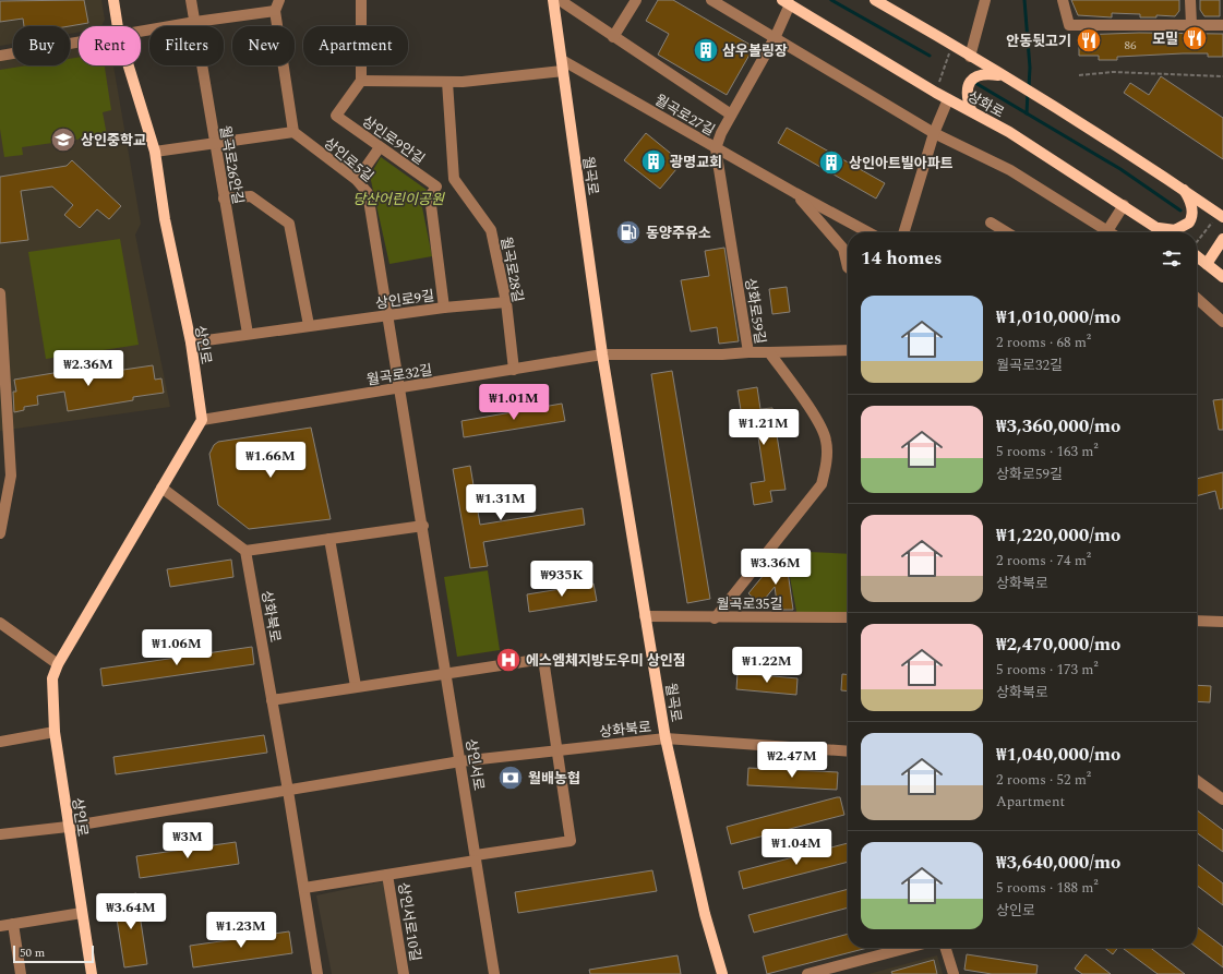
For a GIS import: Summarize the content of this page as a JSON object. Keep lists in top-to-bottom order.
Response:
{
  "streets": {
    "main road": ["상화로", "월곡로", "상인로"],
    "street": [
      "월곡로27길",
      "상인로9안길",
      "상인로5길",
      "월곡로26안길",
      "월곡로28길",
      "상인로9길",
      "상화로59길",
      "월곡로32길",
      "월곡로35길",
      "상화북로",
      "상인서로",
      "상인서로10길"
    ]
  },
  "crossings": [
    ["월곡로27길", "월곡로"],
    ["월곡로27길", "상화로59길"],
    ["상인로5길", "상인로9길"],
    ["상인로5길", "월곡로32길"],
    ["상인로5길", "상인서로"],
    ["월곡로26안길", "상인로9길"],
    ["월곡로", "월곡로32길"],
    ["월곡로", "월곡로35길"],
    ["월곡로", "상화북로"],
    ["월곡로28길", "상인로9길"],
    ["월곡로28길", "월곡로32길"],
    ["상인로9길", "상인로"],
    ["상화로59길", "월곡로35길"],
    ["상인로", "월곡로32길"],
    ["상인로", "상화북로"],
    ["월곡로32길", "상인서로"],
    ["상화북로", "상인서로"]
  ],
  "parks": ["당산어린이공원"],
  "places": {
    "restaurant": ["모밀", "안동뒷고기"],
    "building": ["삼우볼링장", "광명교회", "상인아트빌아파트"],
    "school or university": ["상인중학교"],
    "fuel station": ["동양주유소"],
    "hospital": ["에스엠체지방도우미 상인점"],
    "bank": ["월배농협"]
  },
  "house_numbers": ["86"],
  "scale_bar": "50 m",
  "page": {
    "chip": [
      "Buy",
      "Rent",
      "Filters",
      "New",
      "Apartment"
    ],
    "heading": "14 homes",
    "list": [
      {
        "name": "₩1,010,000/mo",
        "note": "2 rooms · 68 m² · 월곡로32길"
      },
      {
        "name": "₩3,360,000/mo",
        "note": "5 rooms · 163 m² · 상화로59길"
      },
      {
        "name": "₩1,220,000/mo",
        "note": "2 rooms · 74 m² · 상화북로"
      },
      {
        "name": "₩2,470,000/mo",
        "note": "5 rooms · 173 m² · 상화북로"
      },
      {
        "name": "₩1,040,000/mo",
        "note": "2 rooms · 52 m² · Apartment"
      },
      {
        "name": "₩3,640,000/mo",
        "note": "5 rooms · 188 m² · 상인로"
      }
    ],
    "price": [
      "₩2.36M",
      "₩1.01M",
      "₩1.21M",
      "₩1.66M",
      "₩1.31M",
      "₩3.36M",
      "₩935K",
      "₩1.06M",
      "₩1.22M",
      "₩2.47M",
      "₩3M",
      "₩1.04M",
      "₩3.64M",
      "₩1.23M"
    ],
    "scale": "50 m"
  }
}
